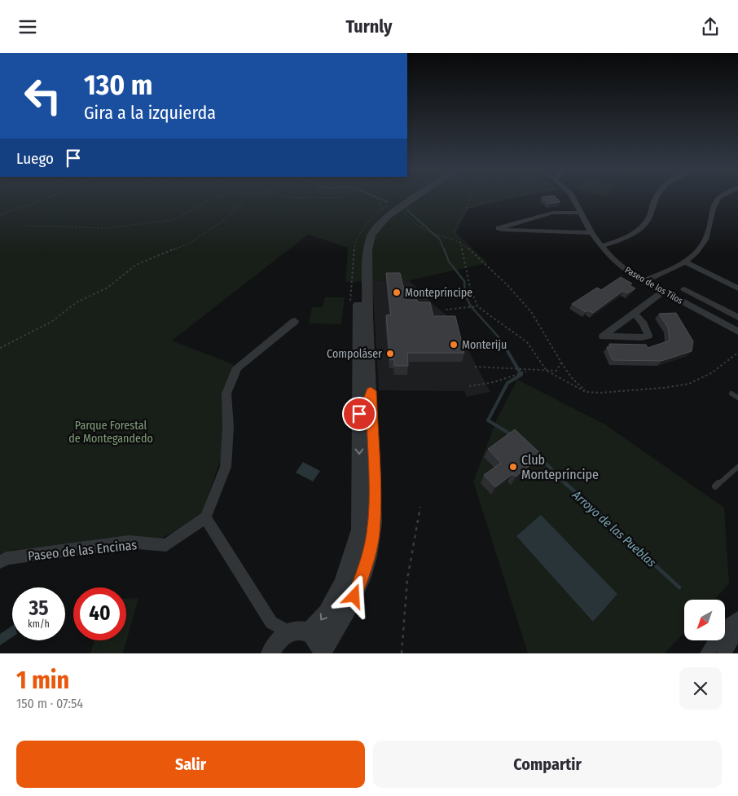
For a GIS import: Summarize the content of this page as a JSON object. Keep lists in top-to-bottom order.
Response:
{
  "streets": {
    "street": ["Paseo de los Tilos", "Paseo de las Encinas"]
  },
  "water": ["Arroyo de las Pueblas"],
  "parks": ["Parque Forestal de Montegandedo"],
  "places": [
    "Montepríncipe",
    "Monteriju",
    "Compoláser",
    "Club Montepríncipe"
  ],
  "north": "bottom left",
  "page": {
    "header": "Turnly",
    "turn": ["130 m", "Gira a la izquierda"],
    "then": "Luego",
    "speed": "35 km/h",
    "limit": "40",
    "heading": ["1 min", "150 m · 07:54"],
    "buttons": ["Salir", "Compartir"]
  }
}
